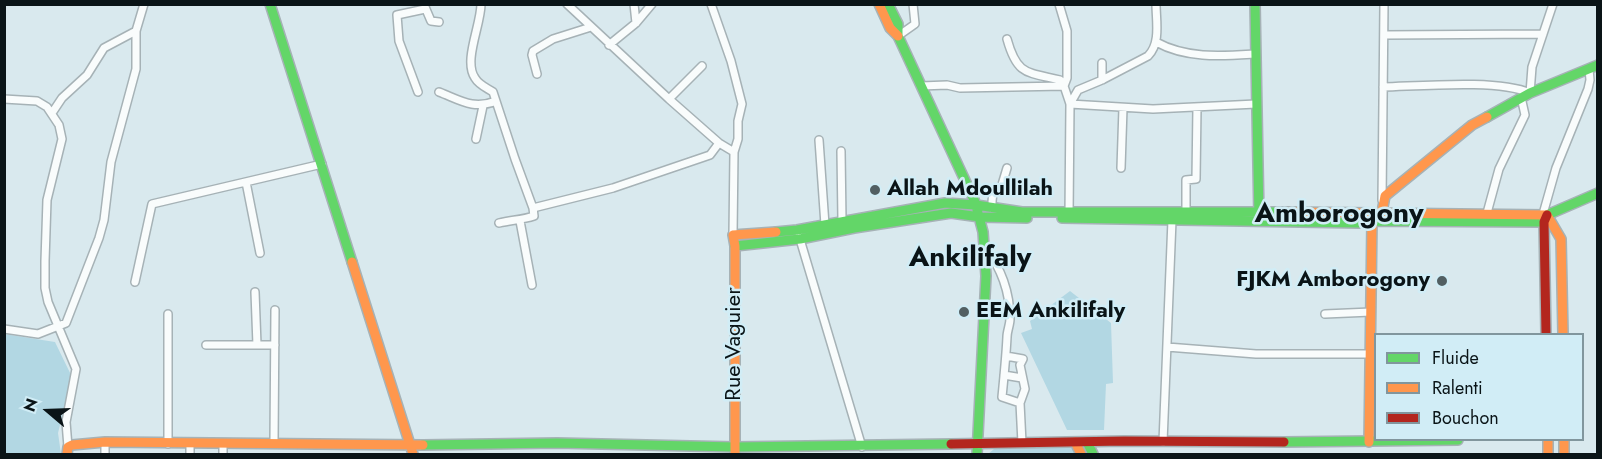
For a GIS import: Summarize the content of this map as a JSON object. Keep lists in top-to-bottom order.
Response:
{
  "streets": {
    "street": ["Rue Vaguier"]
  },
  "districts": ["Amborogony", "Ankilifaly"],
  "places": ["Allah Mdoullilah", "FJKM Amborogony", "EEM Ankilifaly"],
  "legend": ["Fluide", "Ralenti", "Bouchon"],
  "north": "left"
}
